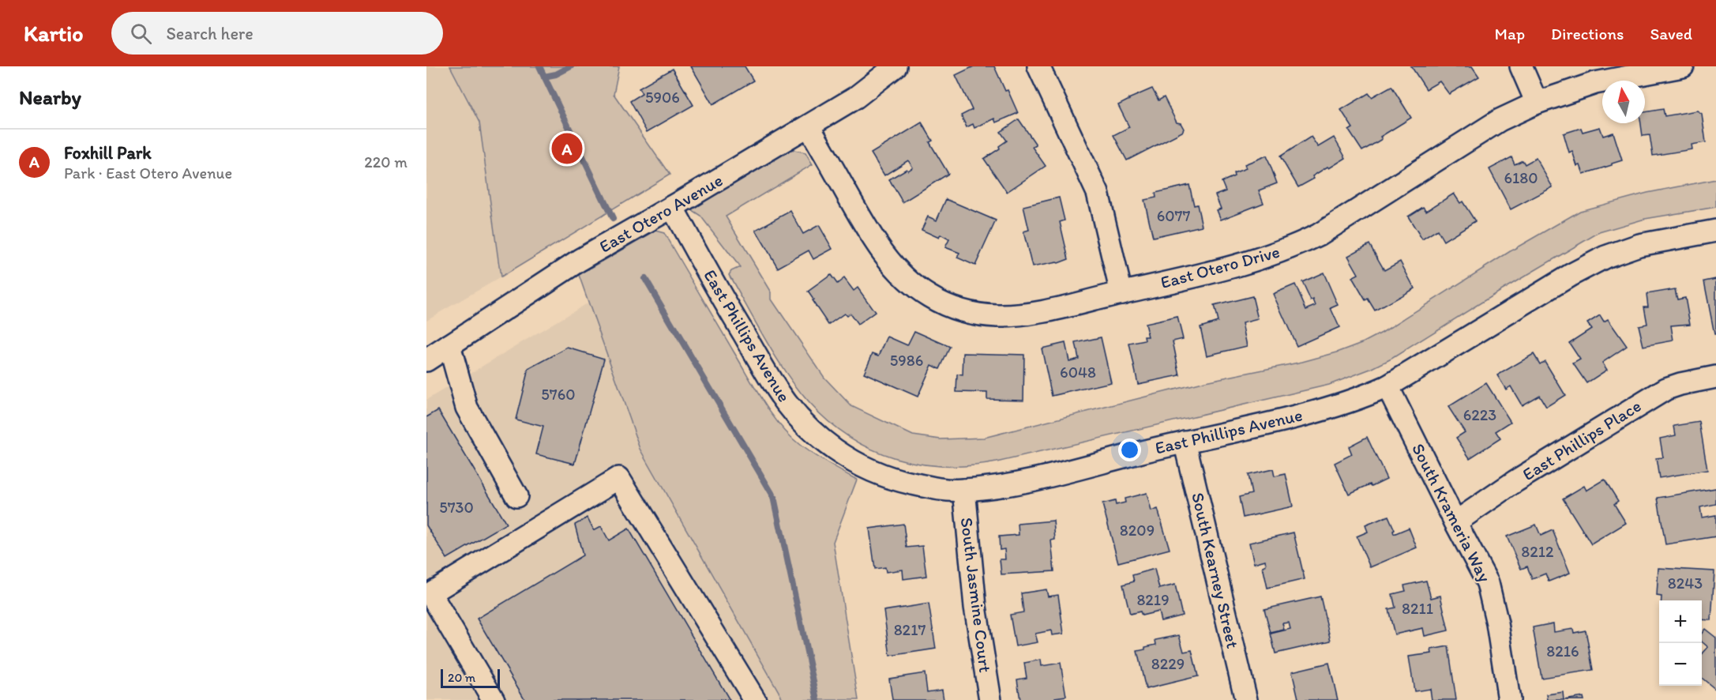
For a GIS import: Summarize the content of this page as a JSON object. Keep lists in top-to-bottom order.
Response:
{
  "streets": {
    "street": [
      "East Otero Avenue",
      "East Otero Drive",
      "East Phillips Avenue",
      "East Phillips Place",
      "South Krameria Way",
      "South Kearney Street",
      "South Jasmine Court"
    ]
  },
  "crossings": [
    ["East Otero Avenue", "East Otero Drive"],
    ["East Otero Avenue", "East Phillips Avenue"],
    ["East Phillips Avenue", "South Krameria Way"],
    ["East Phillips Avenue", "South Kearney Street"],
    ["East Phillips Avenue", "South Jasmine Court"],
    ["East Phillips Place", "South Krameria Way"]
  ],
  "house_numbers": [
    "5906",
    "6180",
    "6077",
    "5986",
    "6048",
    "5760",
    "6223",
    "5730",
    "8209",
    "8212",
    "8243",
    "8219",
    "8211",
    "8217",
    "8216",
    "8229"
  ],
  "scale_bar": "20 m",
  "north": "top",
  "page": {
    "header": "Kartio",
    "search": "Search here",
    "nav": ["Map", "Directions", "Saved"],
    "heading": "Nearby",
    "list": [
      {
        "mark": "A",
        "name": "Foxhill Park",
        "note": "Park · East Otero Avenue",
        "value": "220 m"
      }
    ],
    "pins": "A",
    "map_buttons": ["+", "−"],
    "scale": "20 m"
  }
}
